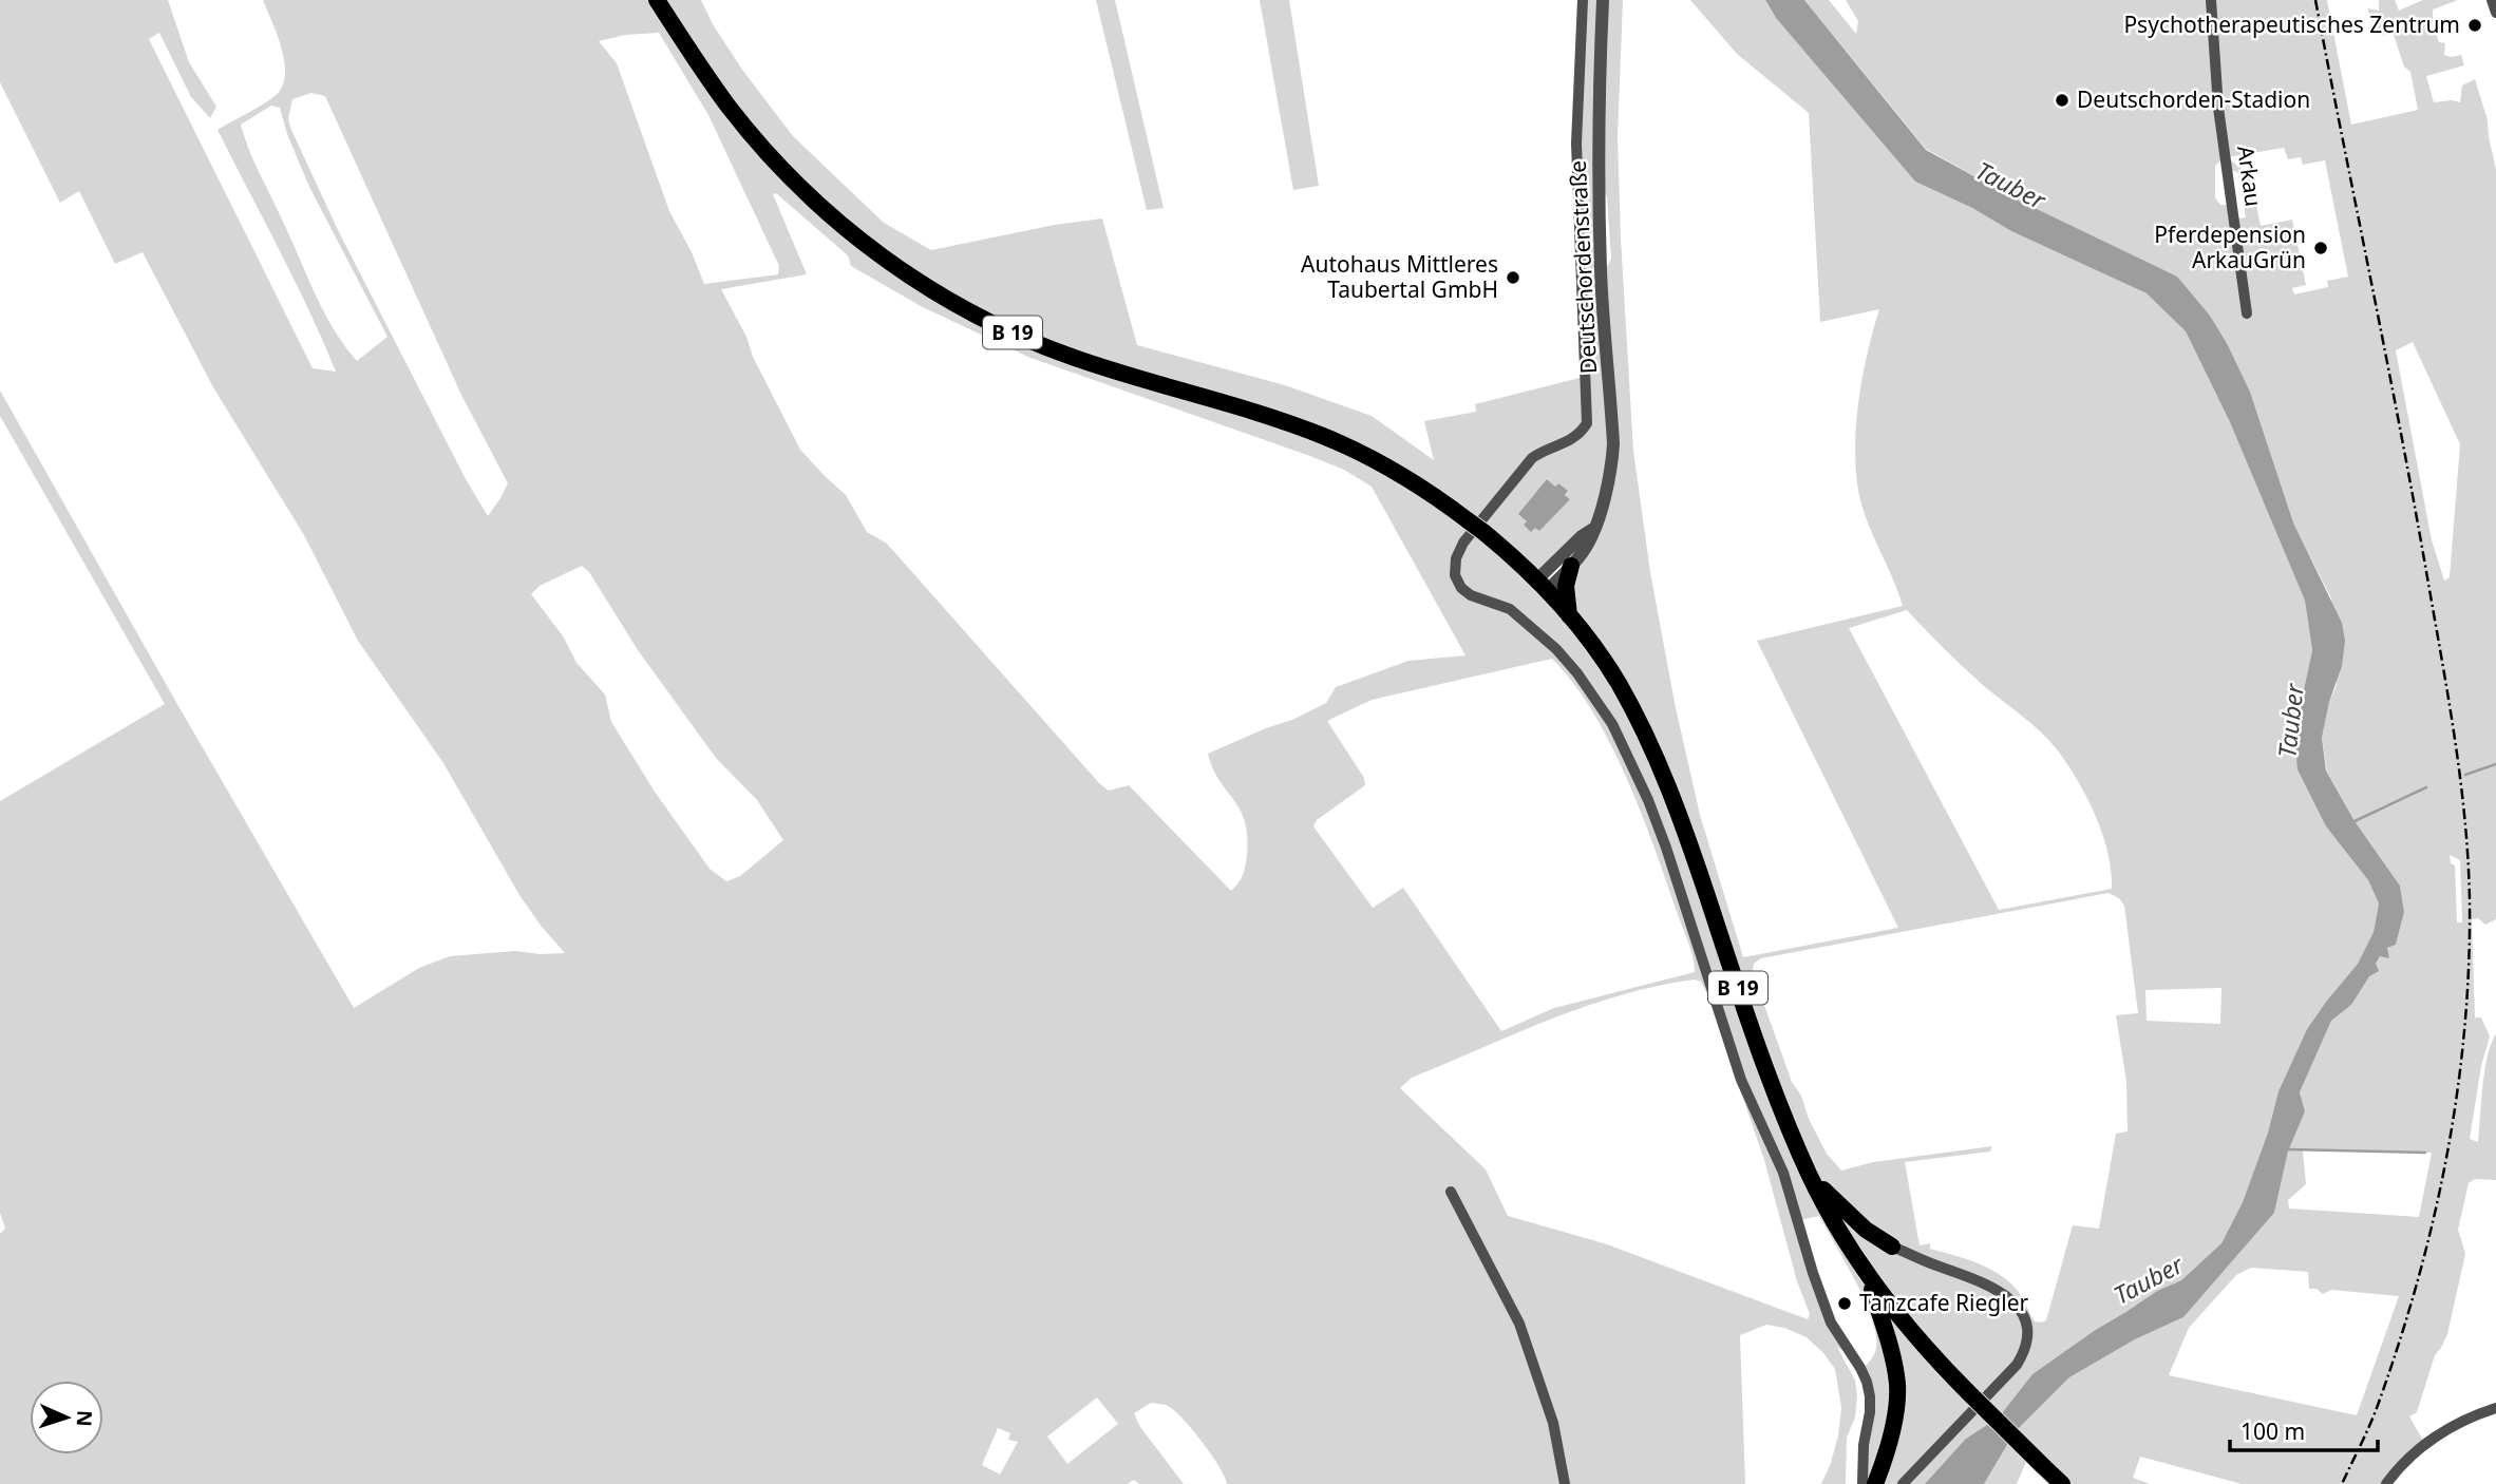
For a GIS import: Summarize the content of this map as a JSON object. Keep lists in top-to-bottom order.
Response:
{
  "streets": {
    "main road": ["B 19"],
    "street": ["Arkau", "Deutschordenstraße"]
  },
  "crossings": [
    ["Deutschordenstraße", "B 19"]
  ],
  "water": ["Tauber"],
  "places": [
    "Psychotherapeutisches Zentrum",
    "Deutschorden-Stadion",
    "Pferdepension ArkauGrün",
    "Autohaus Mittleres Taubertal GmbH",
    "Tanzcafe Riegler"
  ],
  "scale_bar": "100 m",
  "north": "right"
}
